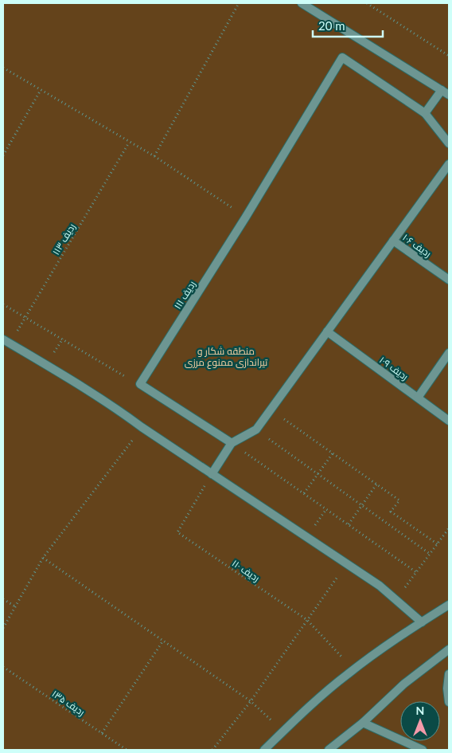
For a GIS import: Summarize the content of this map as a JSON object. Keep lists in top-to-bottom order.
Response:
{
  "streets": {
    "street": ["ردیف ۱۰۶", "ردیف ۱۱۱", "ردیف ۱۰۹"],
    "path": ["ردیف ۱۱۳", "ردیف ۱۱۰", "ردیف ۱۳۵"]
  },
  "parks": ["منطقه شکار و تیراندازی ممنوع مرزی"],
  "scale_bar": "20 m",
  "north": "top"
}
